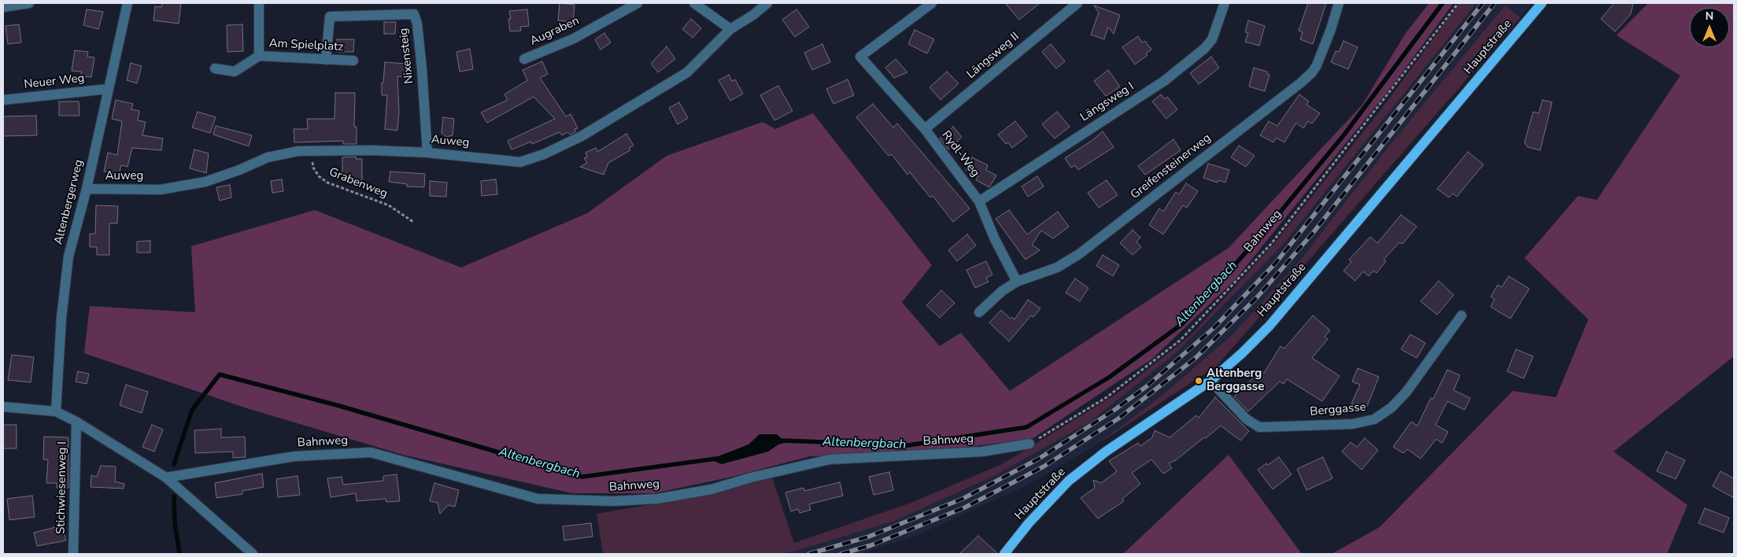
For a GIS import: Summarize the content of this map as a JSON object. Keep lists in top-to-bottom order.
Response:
{
  "streets": {
    "main road": ["Hauptstraße"],
    "street": [
      "Augraben",
      "Am Spielplatz",
      "Nixensteig",
      "Längsweg II",
      "Neuer Weg",
      "Längsweg I",
      "Auweg",
      "Rydl-Weg",
      "Greifensteinerweg",
      "Altenbergerweg",
      "Bahnweg",
      "Berggasse",
      "Stichwiesenweg I"
    ],
    "path": ["Grabenweg"]
  },
  "crossings": [
    ["Am Spielplatz", "Nixensteig"],
    ["Hauptstraße", "Berggasse"],
    ["Nixensteig", "Auweg"],
    ["Längsweg II", "Rydl-Weg"],
    ["Neuer Weg", "Altenbergerweg"],
    ["Längsweg I", "Rydl-Weg"],
    ["Auweg", "Grabenweg"],
    ["Auweg", "Altenbergerweg"],
    ["Rydl-Weg", "Greifensteinerweg"]
  ],
  "water": ["Altenbergbach"],
  "places": ["Altenberg Berggasse"],
  "north": "top"
}
